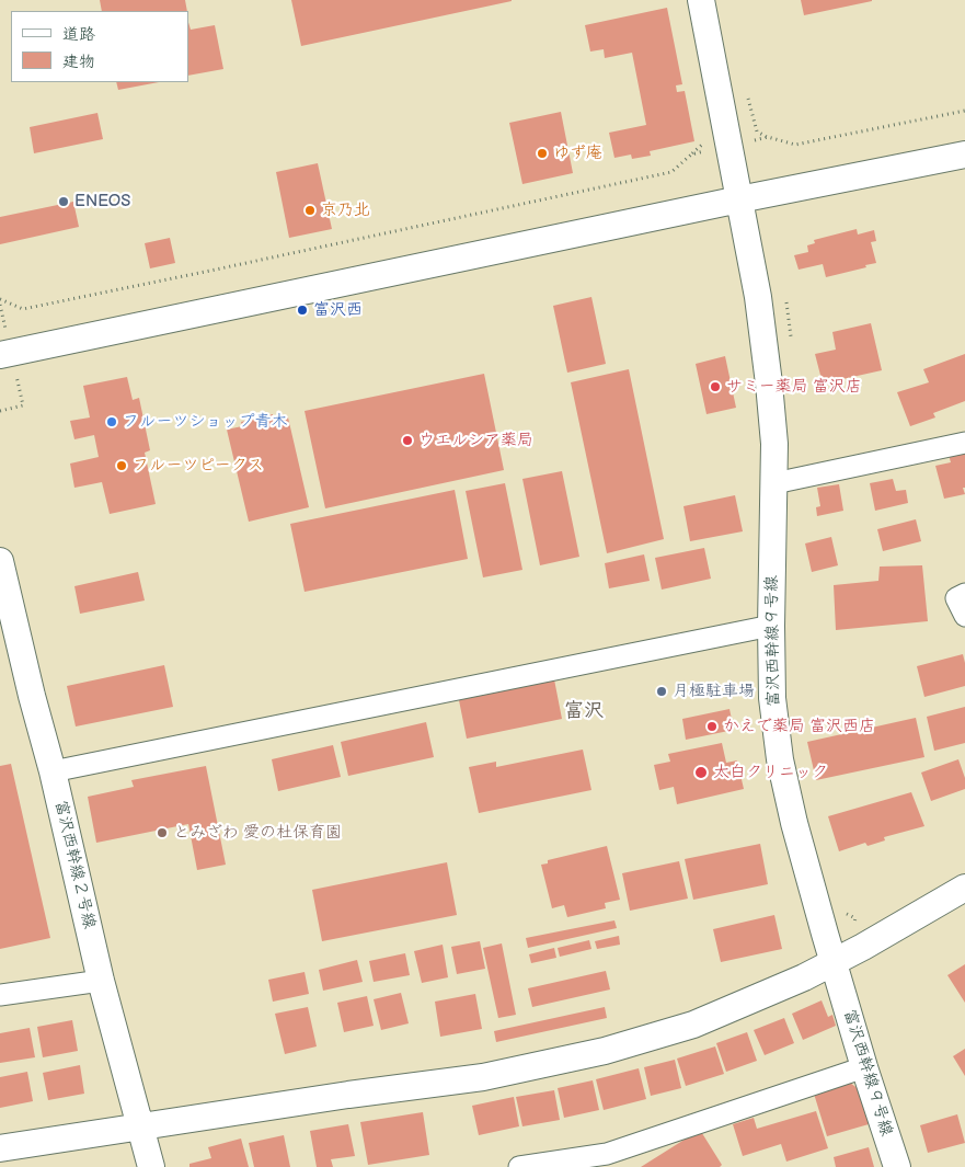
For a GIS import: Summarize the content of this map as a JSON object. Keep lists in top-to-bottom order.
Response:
{
  "streets": {
    "street": ["富沢西幹線９号線", "富沢西幹線２号線"]
  },
  "districts": ["富沢"],
  "places": [
    "ゆず庵",
    "ENEOS",
    "京乃北",
    "富沢西",
    "サミー薬局 富沢店",
    "フルーツショップ青木",
    "ウエルシア薬局",
    "フルーツピークス",
    "月極駐車場",
    "かえで薬局 富沢西店",
    "太白クリニック",
    "とみざわ 愛の杜保育園"
  ],
  "legend": ["道路", "建物"]
}
